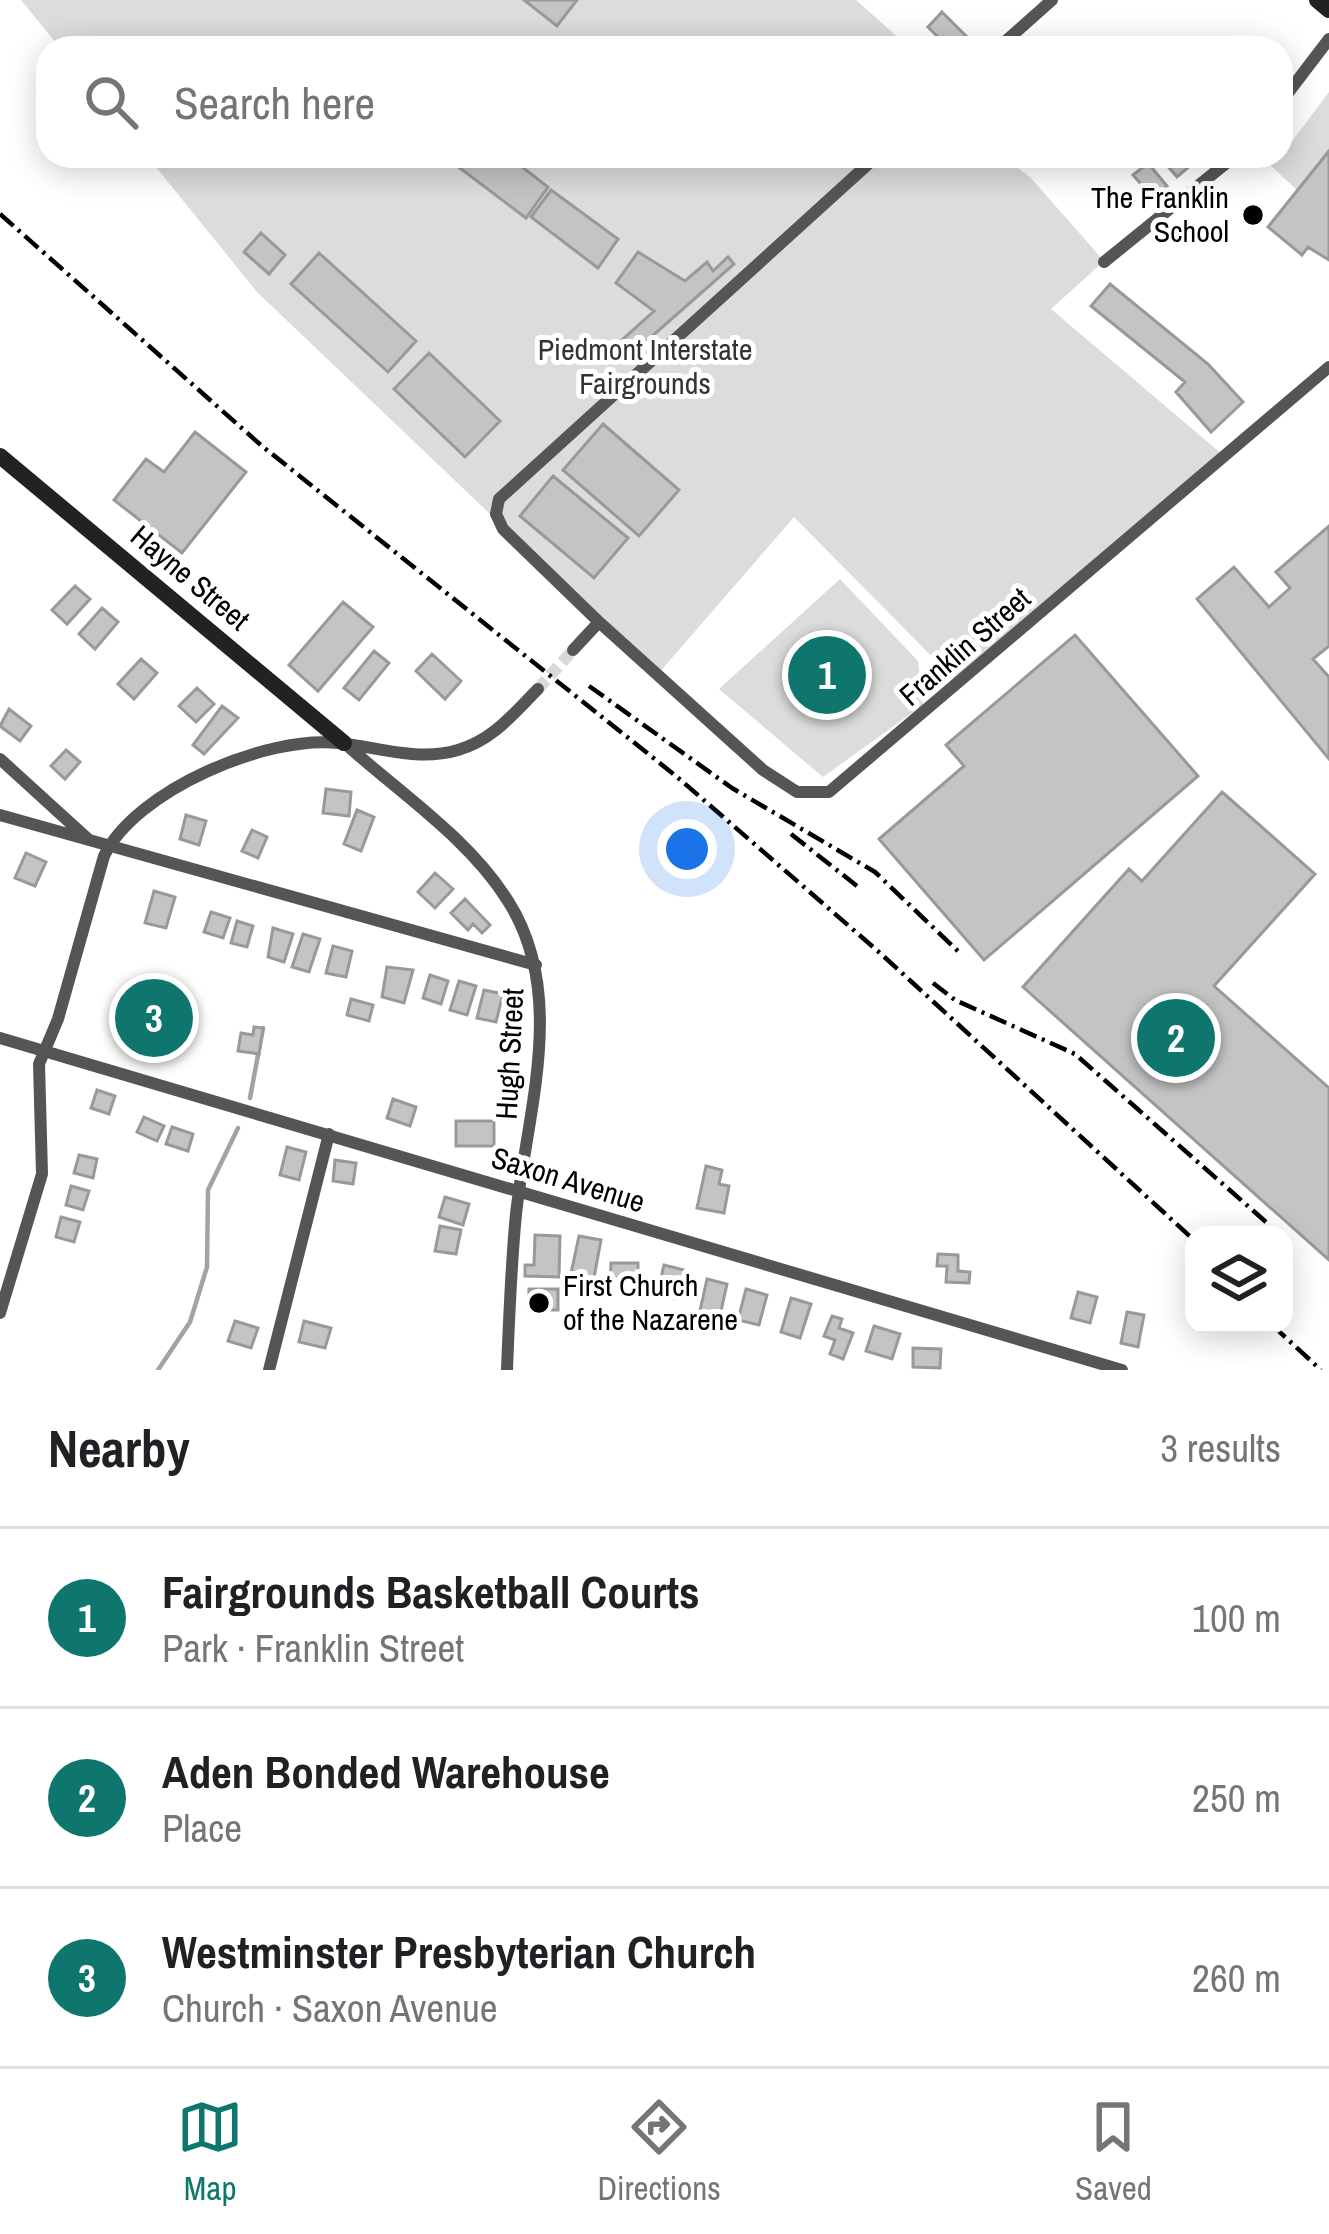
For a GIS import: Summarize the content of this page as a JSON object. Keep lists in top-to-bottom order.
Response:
{
  "streets": {
    "street": [
      "Hayne Street",
      "Franklin Street",
      "Hugh Street",
      "Saxon Avenue"
    ]
  },
  "crossings": [
    ["Hayne Street", "Hugh Street"],
    ["Hugh Street", "Saxon Avenue"]
  ],
  "parks": ["Piedmont Interstate Fairgrounds"],
  "places": ["The Franklin School", "First Church of the Nazarene"],
  "page": {
    "search": "Search here",
    "pins": ["1", "3", "2"],
    "heading": ["Nearby", "3 results"],
    "list": [
      {
        "mark": "1",
        "name": "Fairgrounds Basketball Courts",
        "note": "Park · Franklin Street",
        "value": "100 m"
      },
      {
        "mark": "2",
        "name": "Aden Bonded Warehouse",
        "note": "Place",
        "value": "250 m"
      },
      {
        "mark": "3",
        "name": "Westminster Presbyterian Church",
        "note": "Church · Saxon Avenue",
        "value": "260 m"
      }
    ],
    "nav": ["Map", "Directions", "Saved"]
  }
}
